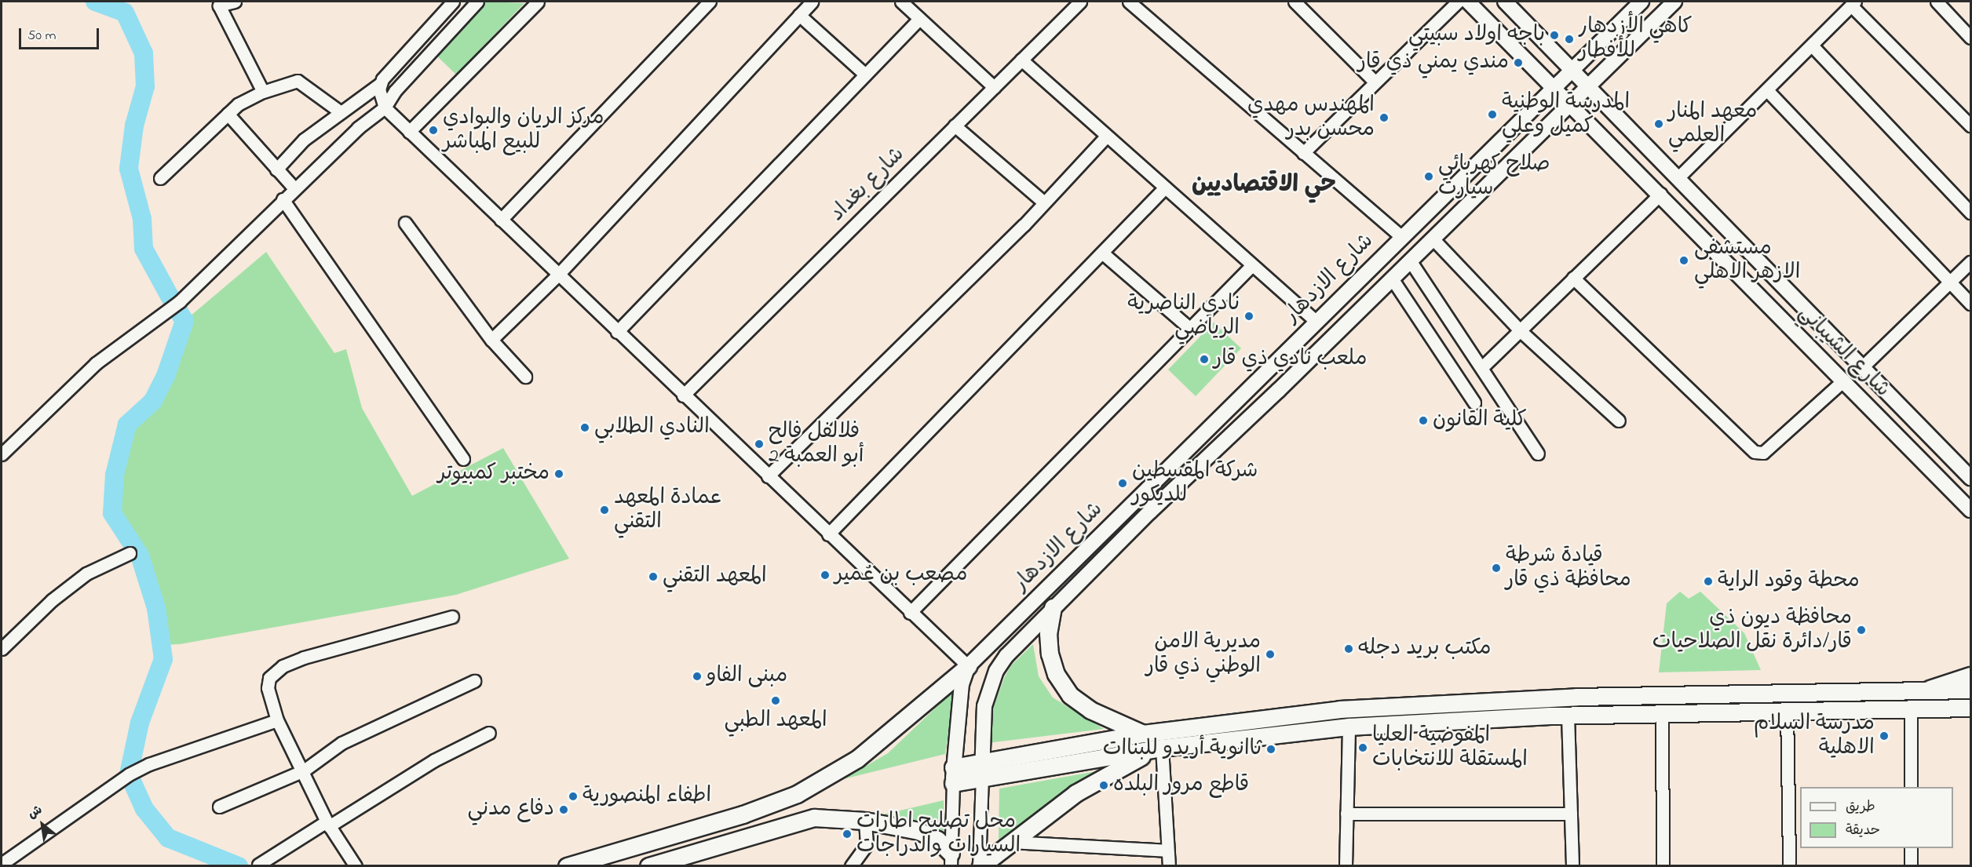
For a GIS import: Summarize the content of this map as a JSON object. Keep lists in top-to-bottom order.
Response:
{
  "streets": {
    "main road": ["شارع الازدهار", "شارع الشيباني"],
    "street": ["شارع بغداد"]
  },
  "crossings": [
    ["شارع الازدهار", "شارع الشيباني"]
  ],
  "districts": ["حي الاقتصاديين"],
  "places": [
    "باجه اولاد سبيتي",
    "كاهي الأزدهار للأفطار",
    "مندي يمني ذي قار",
    "المدرسة الوطنية كميل وعلي",
    "المهندس مهدي محسن بدر",
    "معهد المنار العلمي",
    "مركز الريان والبوادي للبيع المباشر",
    "صلاح كهربائي سيارت",
    "مستشفى الازهر الاهلي",
    "نادي الناصرية الرياضي",
    "ملعب نادي ذي قار",
    "كلية القانون",
    "النادي الطلابي",
    "فلالفل فالح أبو العمبة 2",
    "مختبر كمبيوتر",
    "شركة المقسطين للديكور",
    "عمادة المعهد التقني",
    "قيادة شرطة محافظة ذي قار",
    "مصعب بن عُمير",
    "المعهد التقني",
    "محطة وقود الراية",
    "محافظة ديون ذي قار/دائرة نقل الصلاحيات",
    "مكتب بريد دجله",
    "مديرية الامن الوطني ذي قار",
    "مبنى الفاو",
    "المعهد الطبي",
    "مدرسة السلام الاهلية",
    "المفوضية العليا المستقلة للانتخابات",
    "ثاانوية أريدو للبناات",
    "قاطع مرور البلده",
    "اطفاء المنصورية",
    "دفاع مدني",
    "محل تصليح اطارات السيارات والدراجات"
  ],
  "legend": ["طريق", "حديقة"],
  "scale_bar": "50 m",
  "north": "top left"
}
